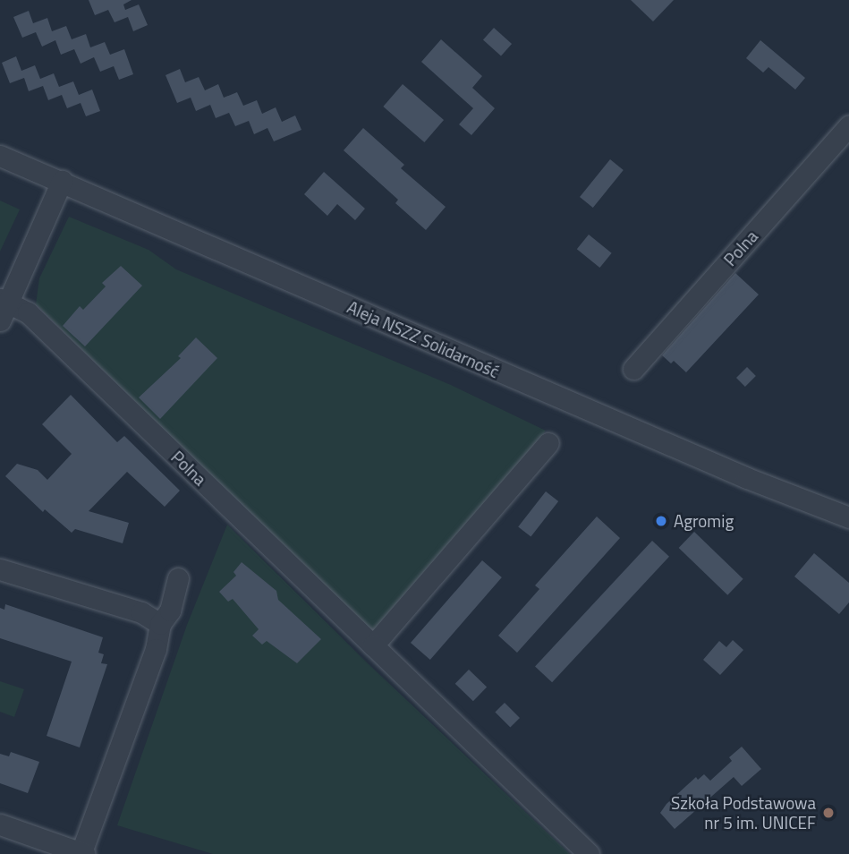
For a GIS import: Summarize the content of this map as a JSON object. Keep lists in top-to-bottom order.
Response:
{
  "streets": {
    "street": ["Polna", "Aleja NSZZ Solidarność"]
  },
  "places": ["Agromig", "Szkoła Podstawowa nr 5 im. UNICEF"]
}
